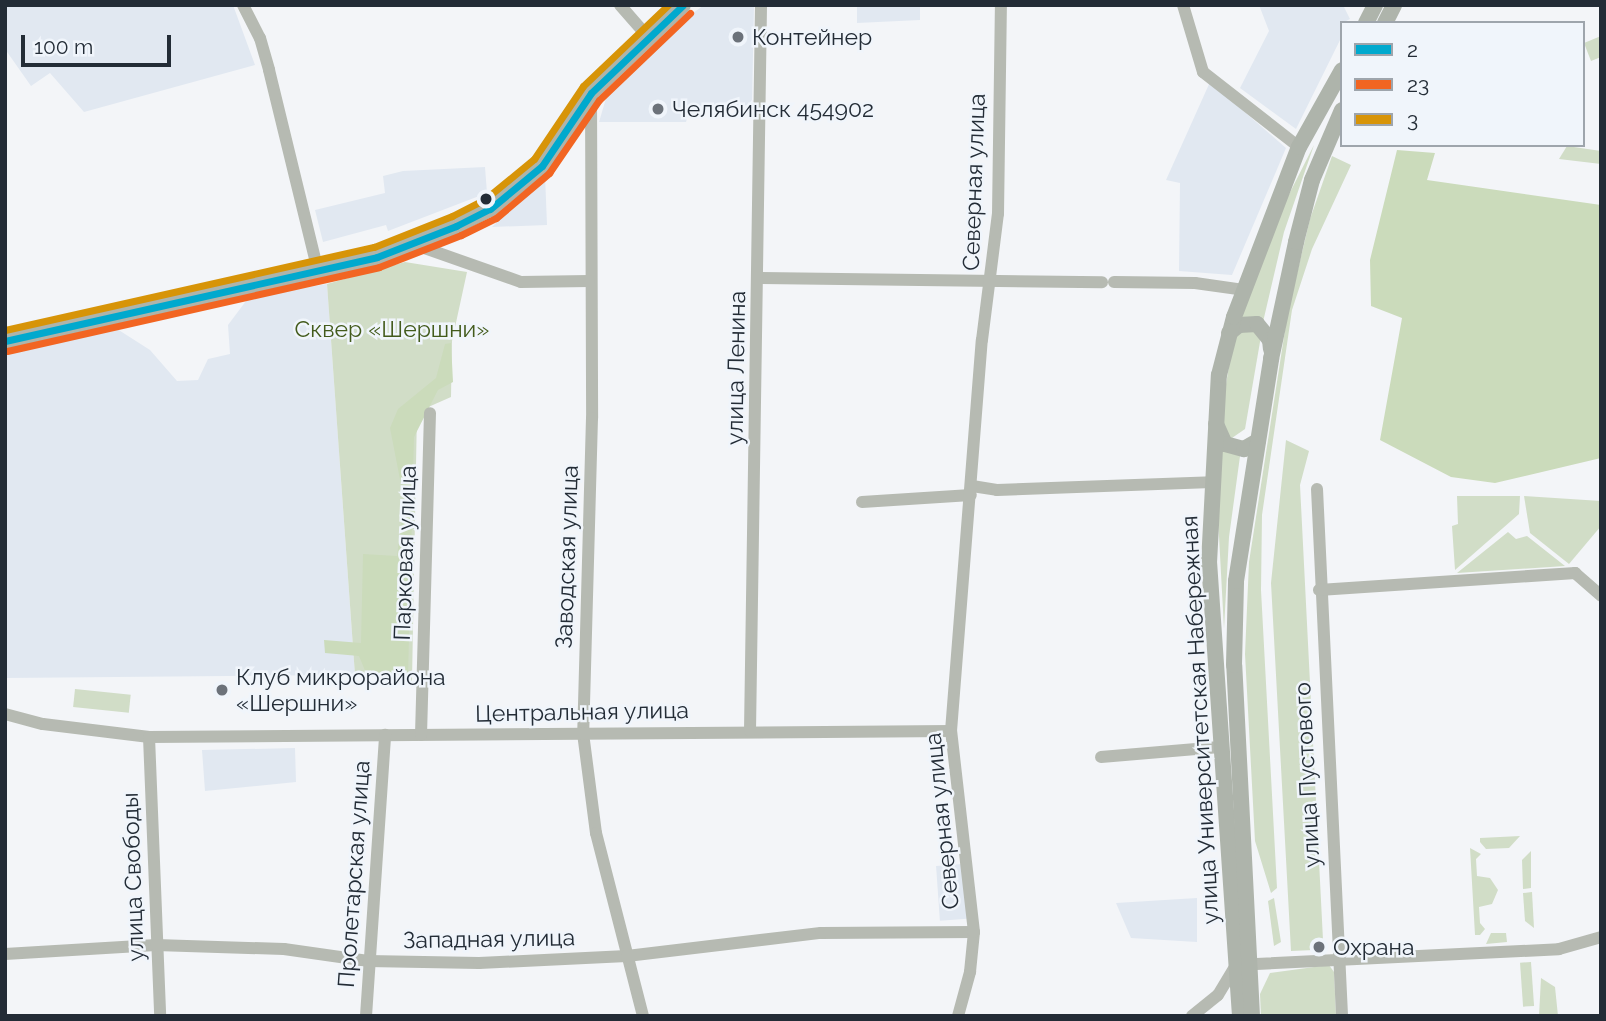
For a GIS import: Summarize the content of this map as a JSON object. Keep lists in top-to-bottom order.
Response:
{
  "streets": {
    "main road": ["улица Университетская Набережная"],
    "street": [
      "Северная улица",
      "улица Ленина",
      "Парковая улица",
      "Заводская улица",
      "Центральная улица",
      "улица Пустового",
      "Пролетарская улица",
      "улица Свободы",
      "Западная улица"
    ]
  },
  "crossings": [
    ["Северная улица", "Центральная улица"],
    ["Северная улица", "Западная улица"],
    ["улица Ленина", "Центральная улица"],
    ["Парковая улица", "Центральная улица"],
    ["Заводская улица", "Центральная улица"],
    ["Заводская улица", "Западная улица"],
    ["Центральная улица", "Пролетарская улица"],
    ["Центральная улица", "улица Свободы"],
    ["Пролетарская улица", "Западная улица"],
    ["улица Свободы", "Западная улица"]
  ],
  "parks": ["Сквер «Шершни»"],
  "places": [
    "Контейнер",
    "Челябинск 454902",
    "Клуб микрорайона «Шершни»",
    "Охрана"
  ],
  "lines": ["transit line 2", "transit line 3", "transit line 23"],
  "legend": ["2", "23", "3"],
  "scale_bar": "100 m"
}
